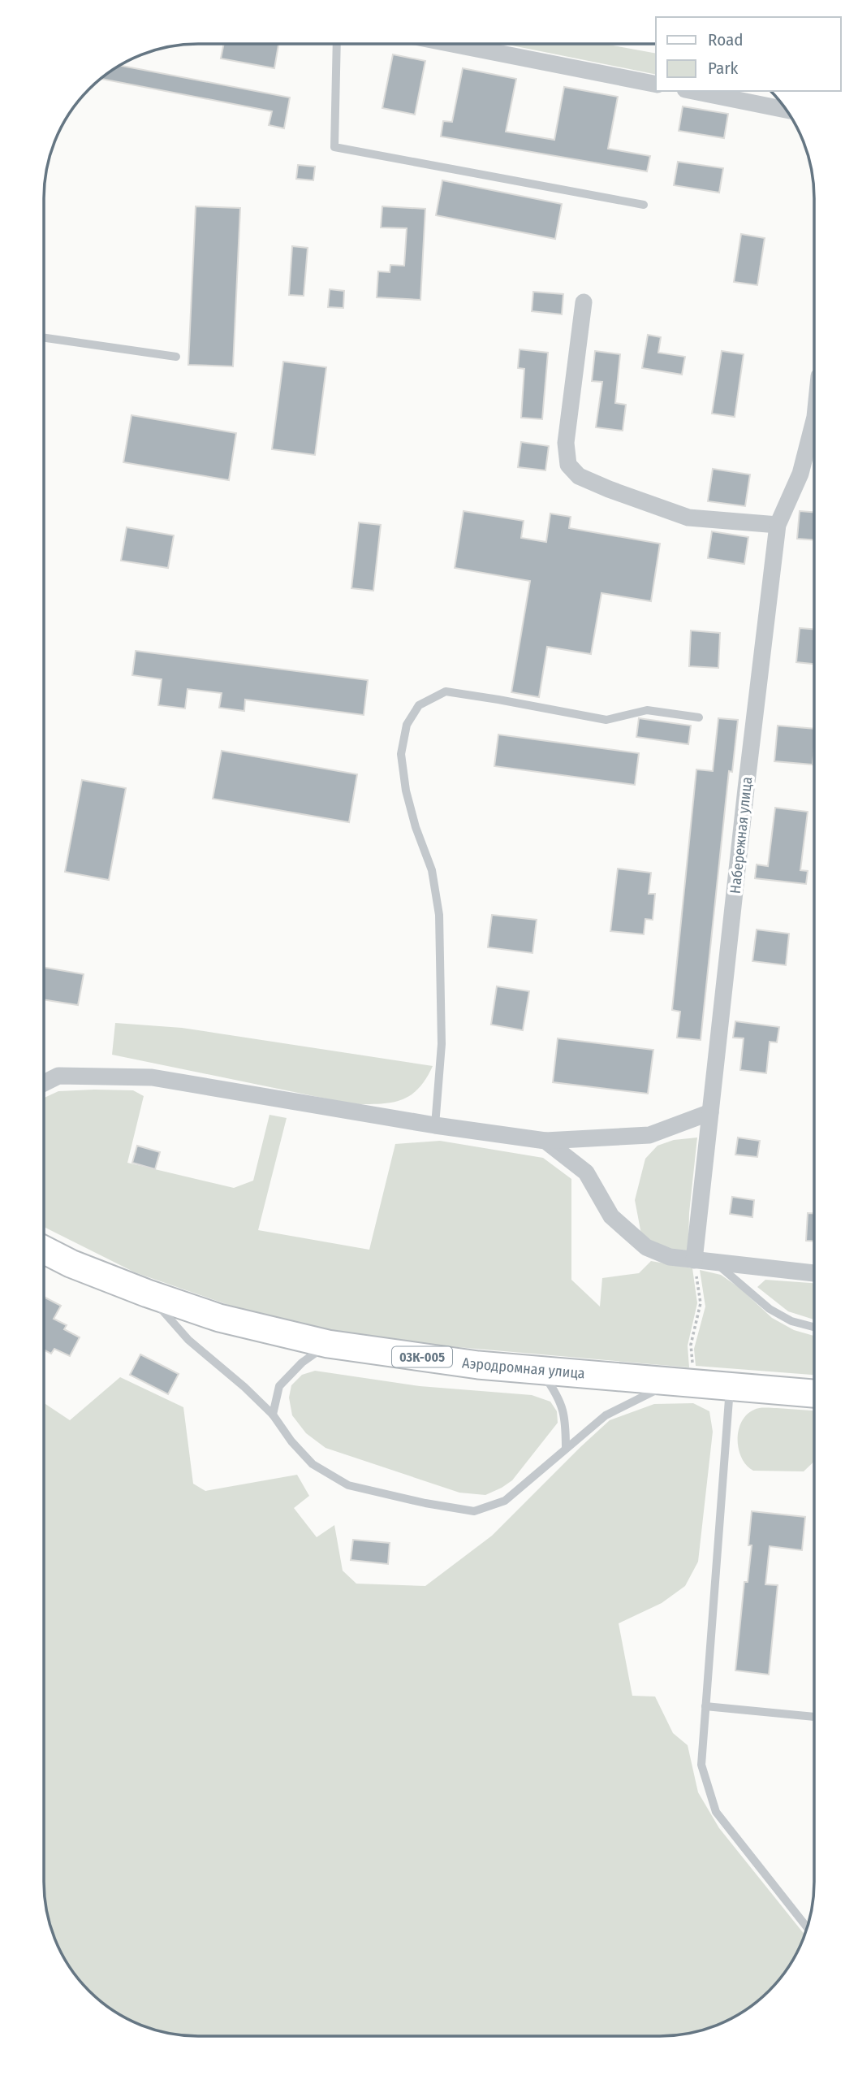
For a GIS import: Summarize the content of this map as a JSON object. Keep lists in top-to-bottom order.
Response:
{
  "streets": {
    "main road": ["03К-005", "Аэродромная улица"],
    "street": ["Набережная улица"]
  },
  "legend": ["Road", "Park"]
}
